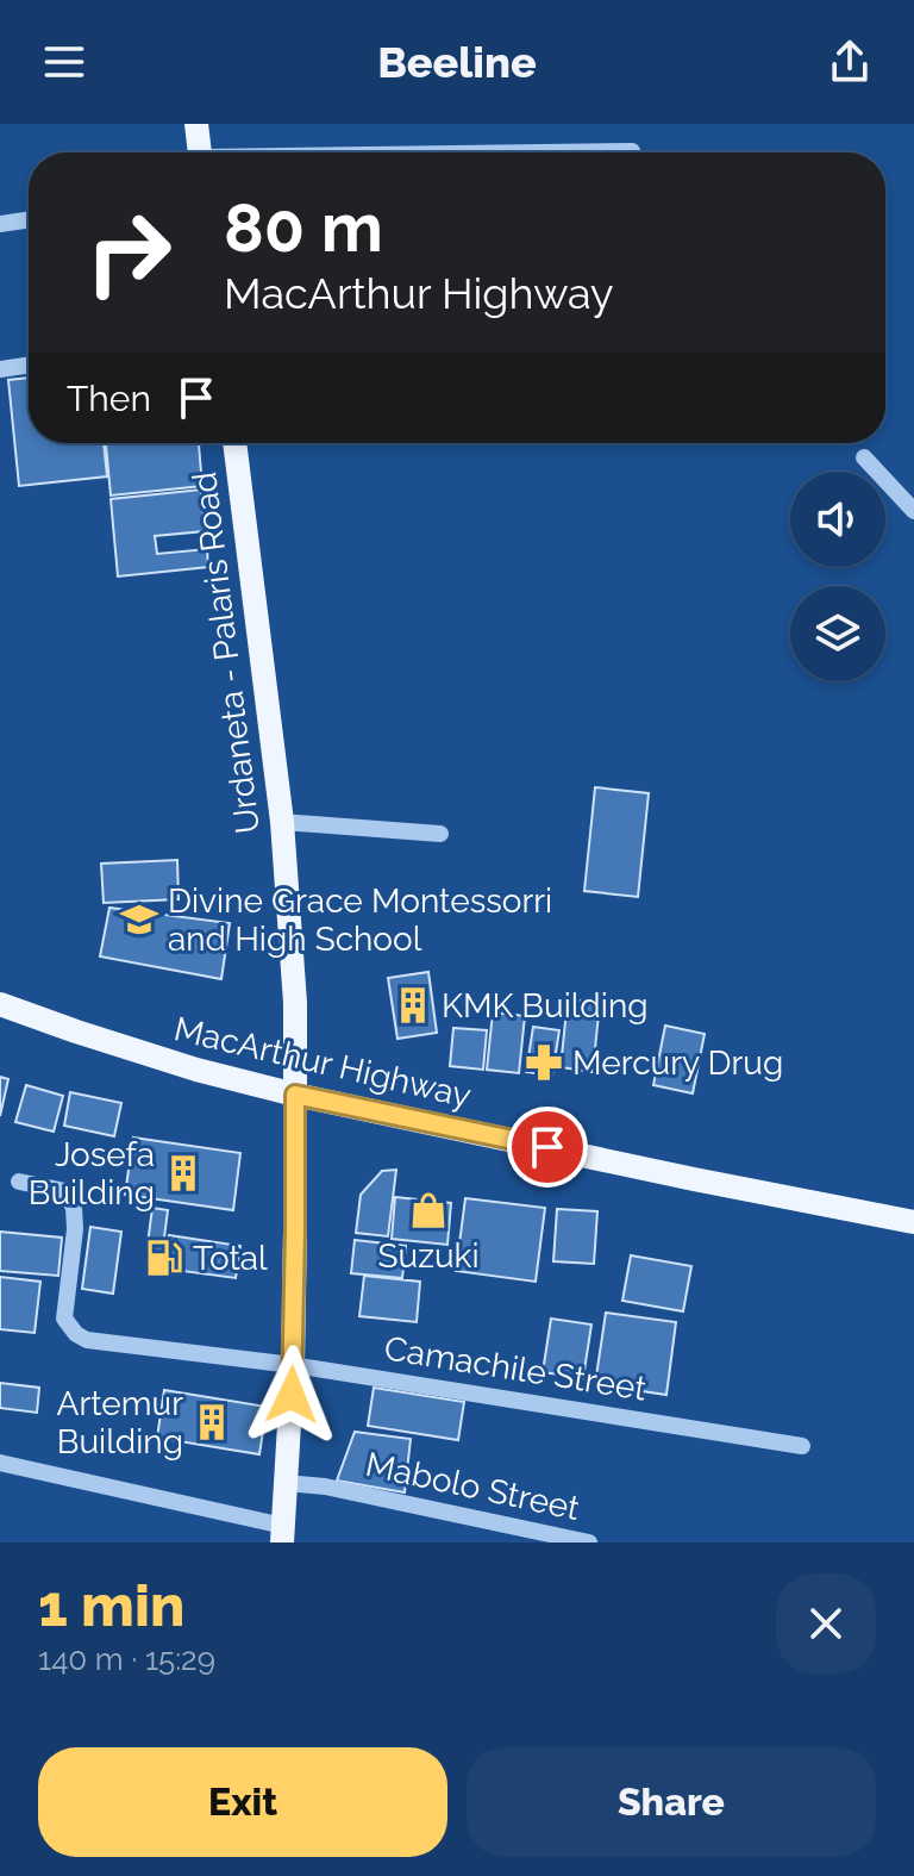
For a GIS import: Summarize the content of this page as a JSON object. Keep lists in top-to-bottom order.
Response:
{
  "streets": {
    "main road": ["Urdaneta - Palaris Road", "MacArthur Highway"],
    "street": ["Camachile Street", "Mabolo Street"]
  },
  "crossings": [
    ["Urdaneta - Palaris Road", "MacArthur Highway"],
    ["Urdaneta - Palaris Road", "Camachile Street"],
    ["Urdaneta - Palaris Road", "Mabolo Street"]
  ],
  "places": {
    "school or university": ["Divine Grace Montessorri and High School"],
    "building": ["KMK Building", "Josefa Building", "Artemur Building"],
    "pharmacy": ["Mercury Drug"],
    "shop": ["Suzuki"],
    "fuel station": ["Total"]
  },
  "page": {
    "header": "Beeline",
    "turn": ["80 m", "MacArthur Highway"],
    "then": "Then",
    "heading": ["1 min", "140 m · 15:29"],
    "buttons": ["Exit", "Share"]
  }
}
